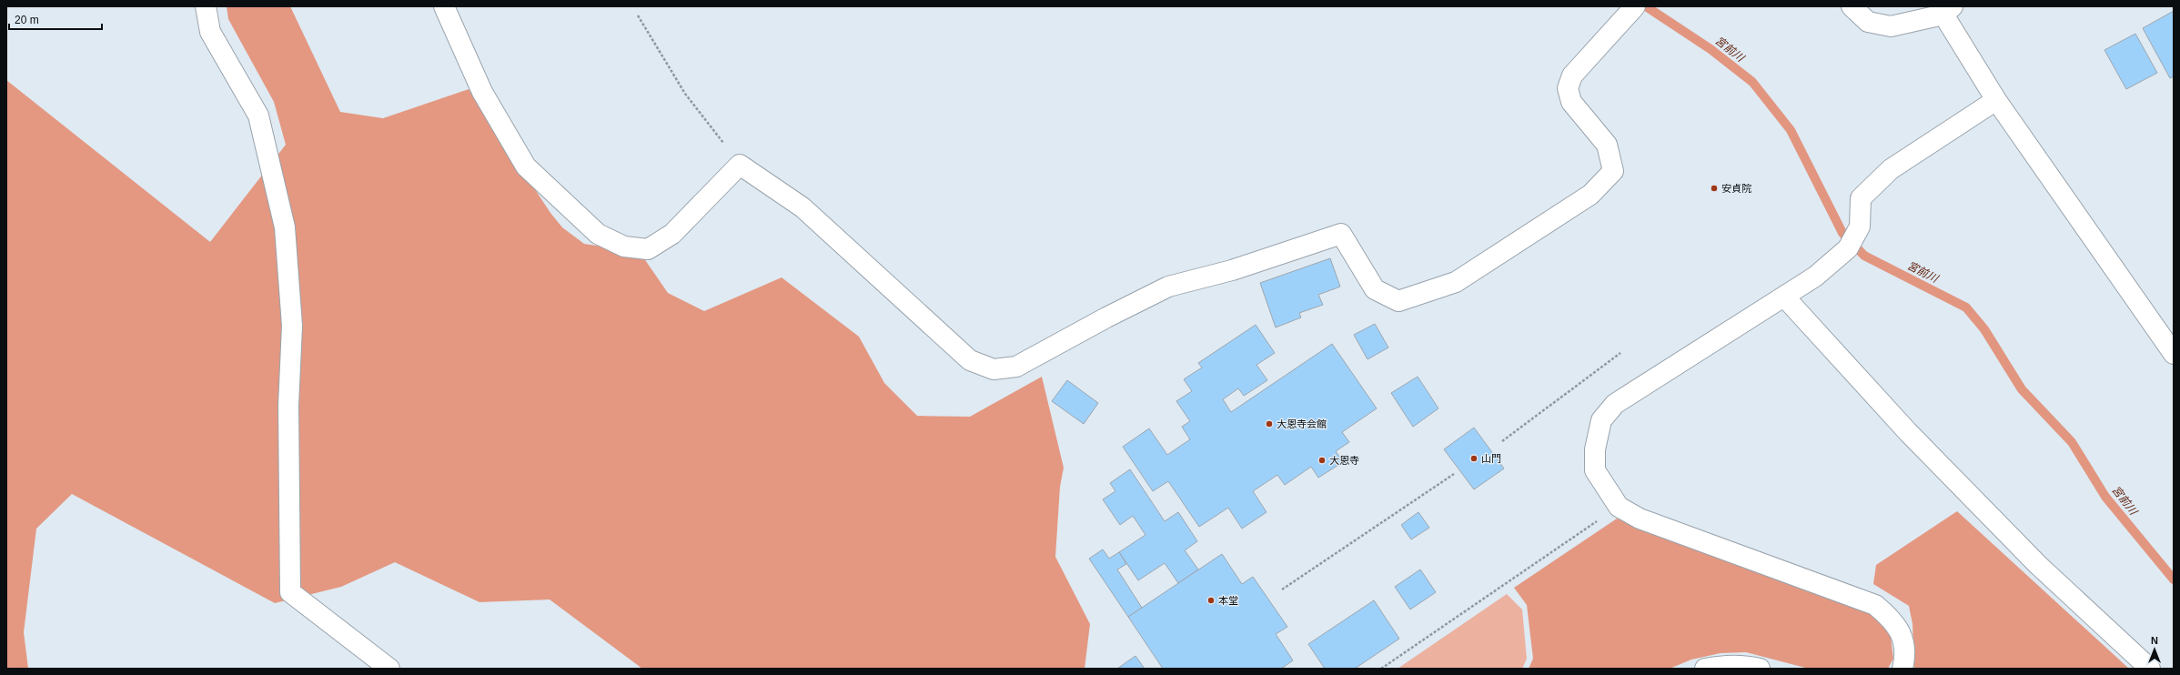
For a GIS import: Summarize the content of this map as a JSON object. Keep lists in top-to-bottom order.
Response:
{
  "water": ["宮前川"],
  "places": [
    "安貞院",
    "大恩寺会館",
    "山門",
    "大恩寺",
    "本堂"
  ],
  "scale_bar": "20 m",
  "north": "top"
}
